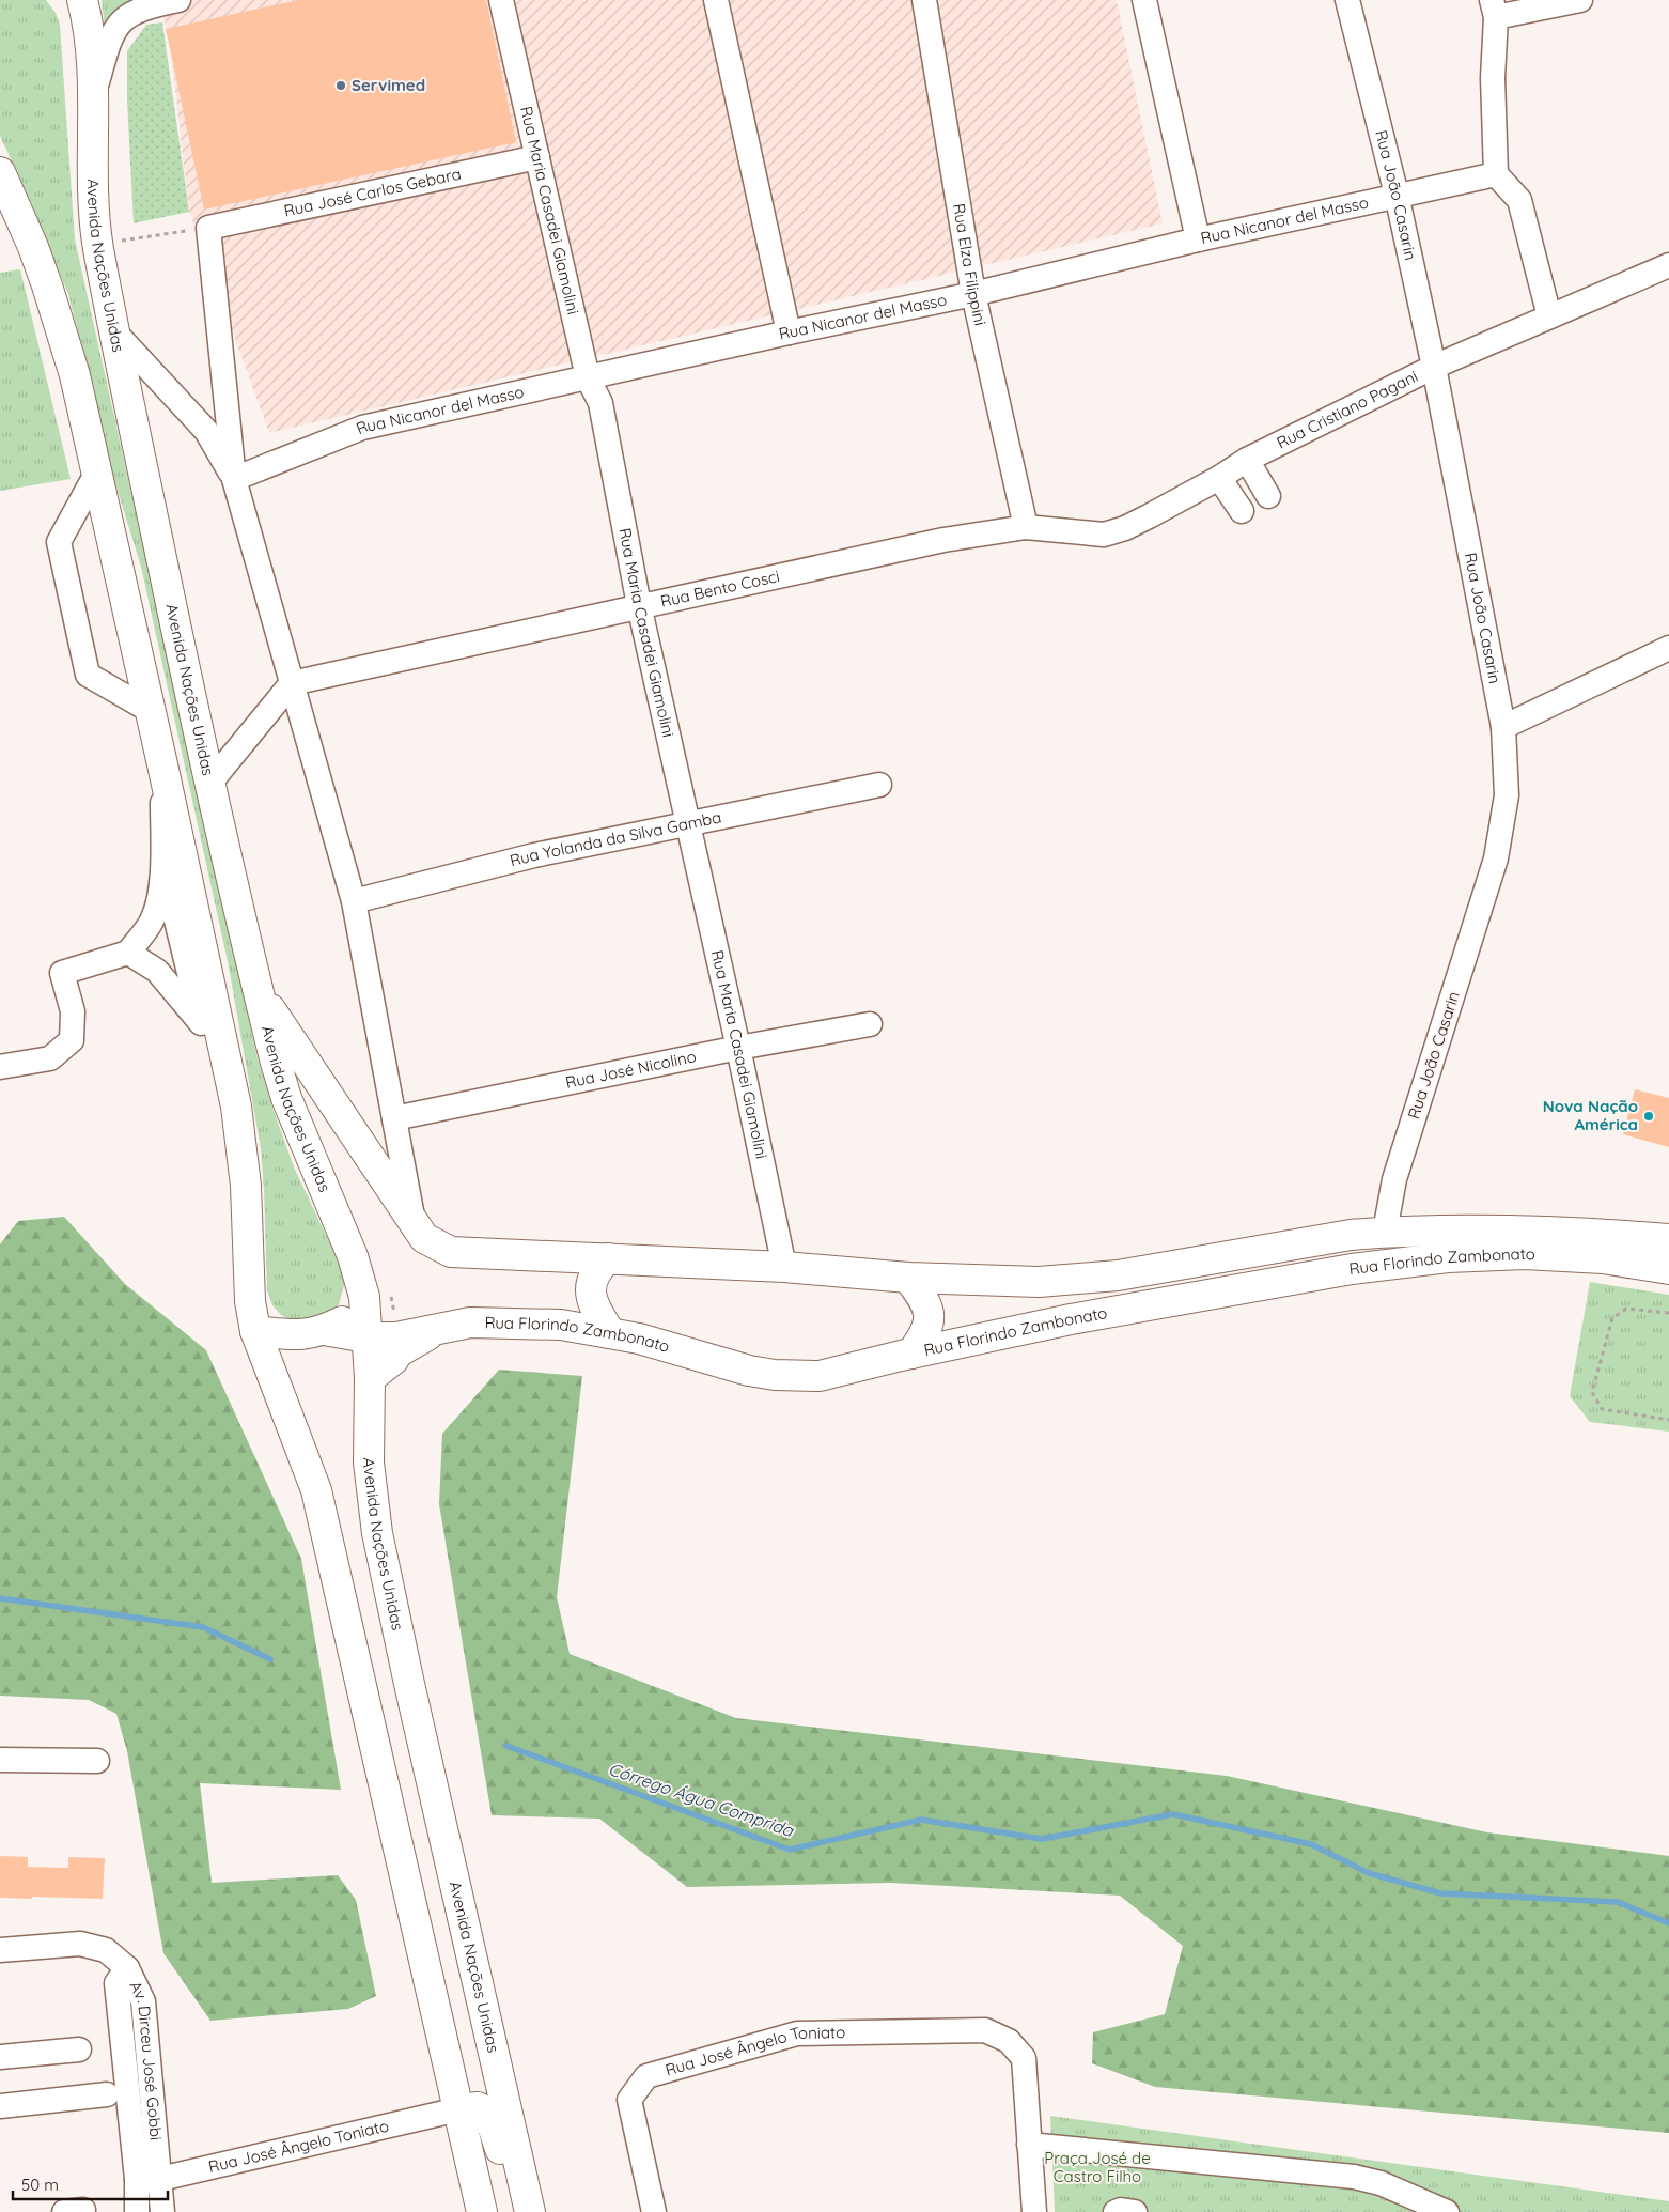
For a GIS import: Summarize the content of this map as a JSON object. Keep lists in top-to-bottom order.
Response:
{
  "streets": {
    "main road": ["Avenida Nações Unidas", "Rua Florindo Zambonato"],
    "street": [
      "Rua José Carlos Gebara",
      "Rua João Casarin",
      "Rua Maria Casadei Giamolini",
      "Rua Nicanor del Masso",
      "Rua Elza Filippini",
      "Rua Cristiano Pagani",
      "Rua Bento Cosci",
      "Rua Yolanda da Silva Gamba",
      "Rua José Nicolino",
      "Rua José Ângelo Toniato",
      "Av. Dirceu José Gobbi"
    ]
  },
  "crossings": [
    ["Rua José Carlos Gebara", "Rua Maria Casadei Giamolini"],
    ["Rua João Casarin", "Rua Nicanor del Masso"],
    ["Rua João Casarin", "Rua Cristiano Pagani"],
    ["Rua João Casarin", "Rua Florindo Zambonato"],
    ["Rua Maria Casadei Giamolini", "Rua Nicanor del Masso"],
    ["Rua Maria Casadei Giamolini", "Rua Bento Cosci"],
    ["Rua Maria Casadei Giamolini", "Rua Yolanda da Silva Gamba"],
    ["Rua Maria Casadei Giamolini", "Rua José Nicolino"],
    ["Rua Maria Casadei Giamolini", "Rua Florindo Zambonato"],
    ["Rua Nicanor del Masso", "Rua Elza Filippini"],
    ["Rua Elza Filippini", "Rua Cristiano Pagani"],
    ["Rua Elza Filippini", "Rua Bento Cosci"],
    ["Avenida Nações Unidas", "Rua Florindo Zambonato"],
    ["Rua Cristiano Pagani", "Rua Bento Cosci"],
    ["Rua José Ângelo Toniato", "Av. Dirceu José Gobbi"]
  ],
  "water": ["Córrego Água Comprida"],
  "parks": ["Praça José de Castro Filho"],
  "places": ["Servimed", "Nova Nação América"],
  "scale_bar": "50 m"
}
